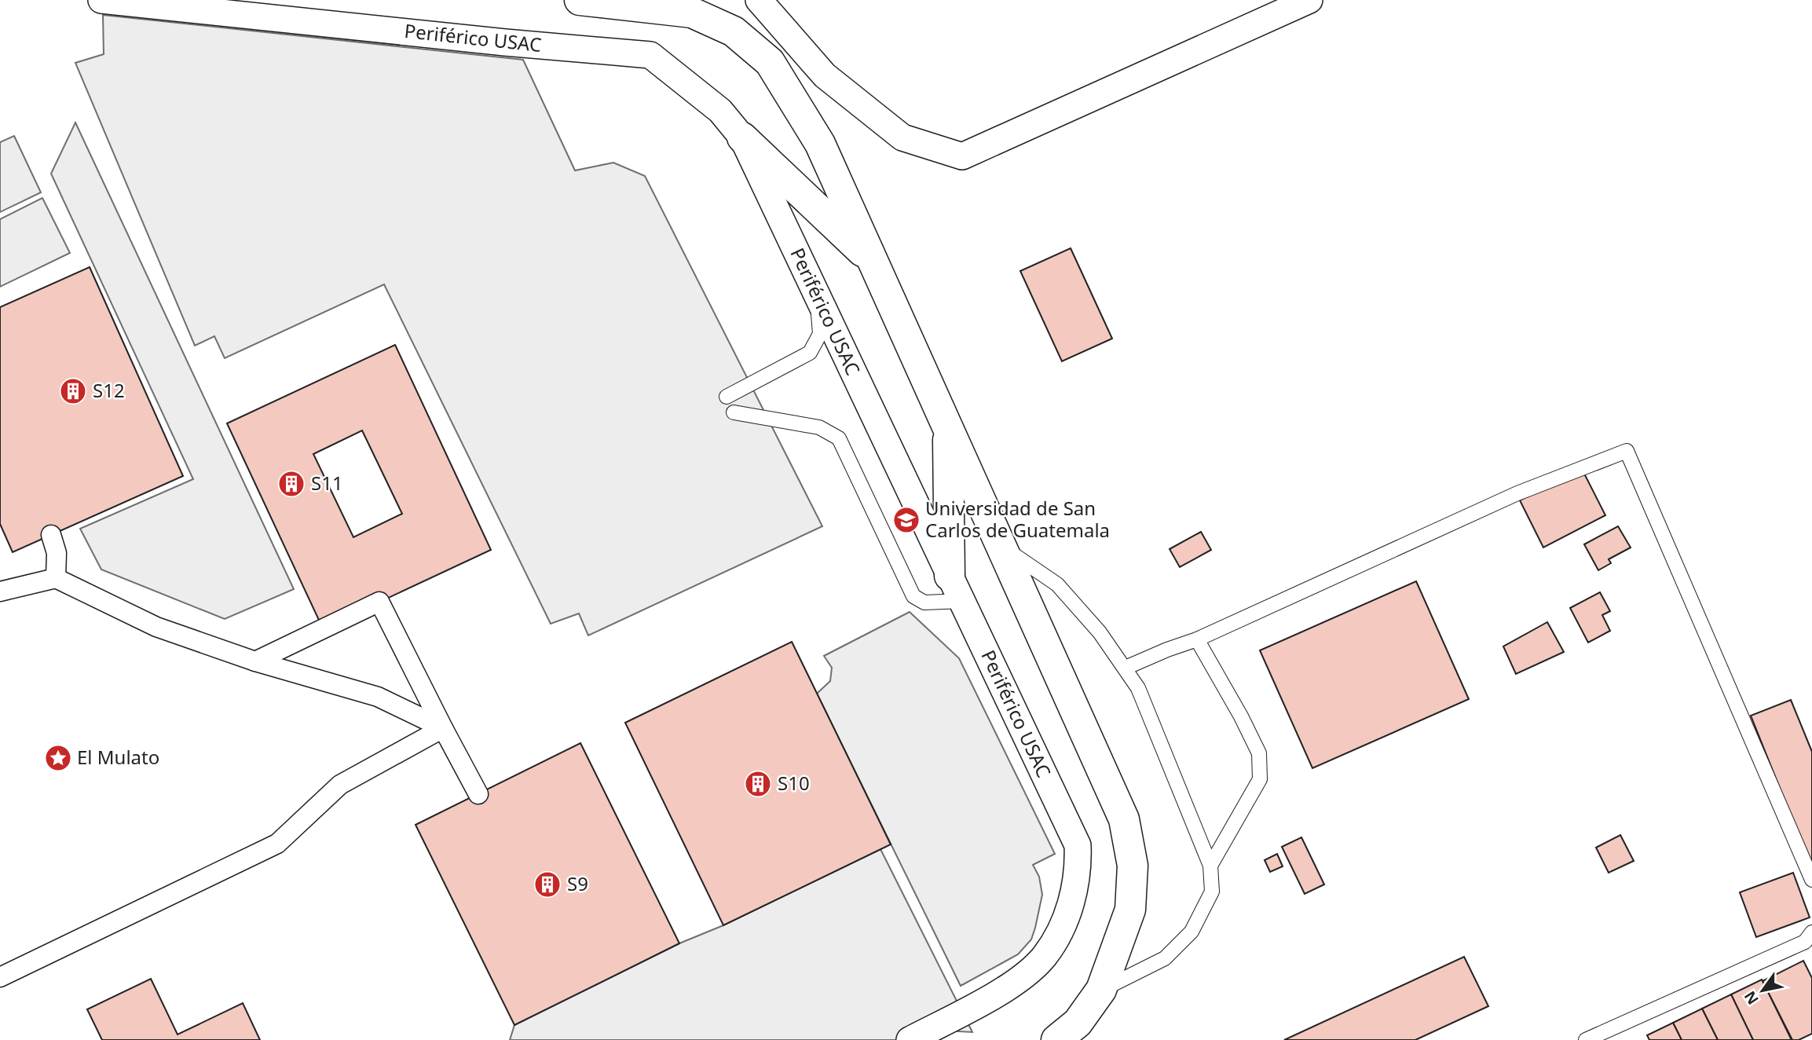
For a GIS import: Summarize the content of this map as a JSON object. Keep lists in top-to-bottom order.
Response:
{
  "streets": {
    "street": ["Periférico USAC"]
  },
  "places": {
    "building": [
      "S12",
      "S11",
      "S10",
      "S9"
    ],
    "school or university": ["Universidad de San Carlos de Guatemala"],
    "place": ["El Mulato"]
  },
  "north": "bottom left"
}
